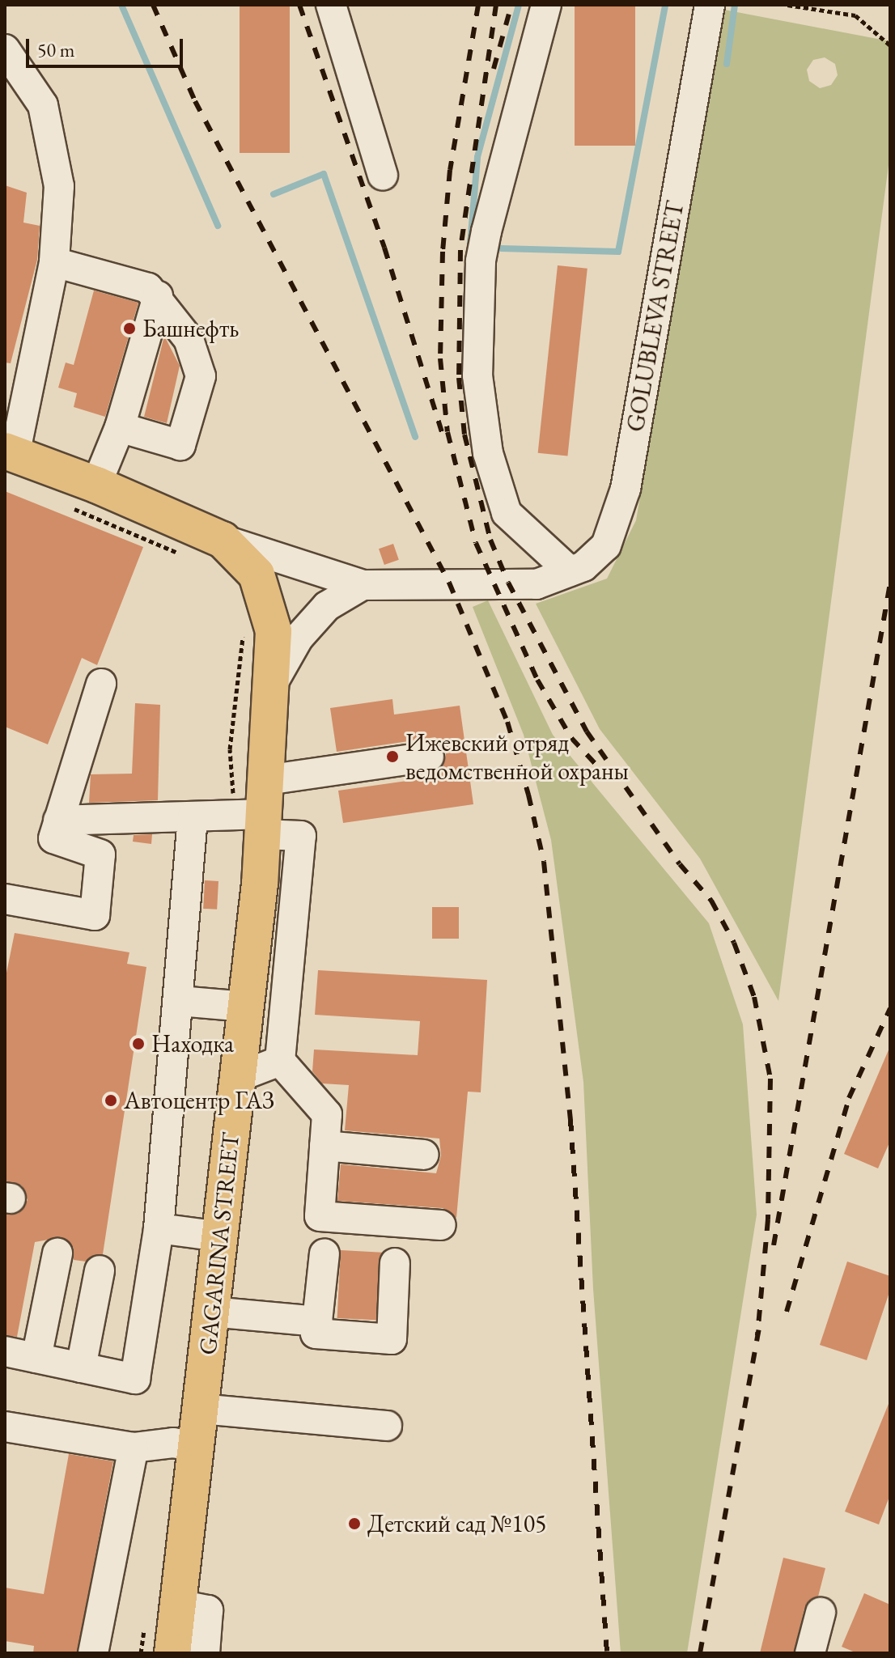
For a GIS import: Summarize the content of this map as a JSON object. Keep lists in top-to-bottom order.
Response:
{
  "streets": {
    "main road": ["GAGARINA STREET"],
    "street": ["GOLUBLEVA STREET"]
  },
  "places": [
    "Башнефть",
    "Ижевский отряд ведомственной охраны",
    "Находка",
    "Автоцентр ГАЗ",
    "Детский сад №105"
  ],
  "scale_bar": "50 m"
}
